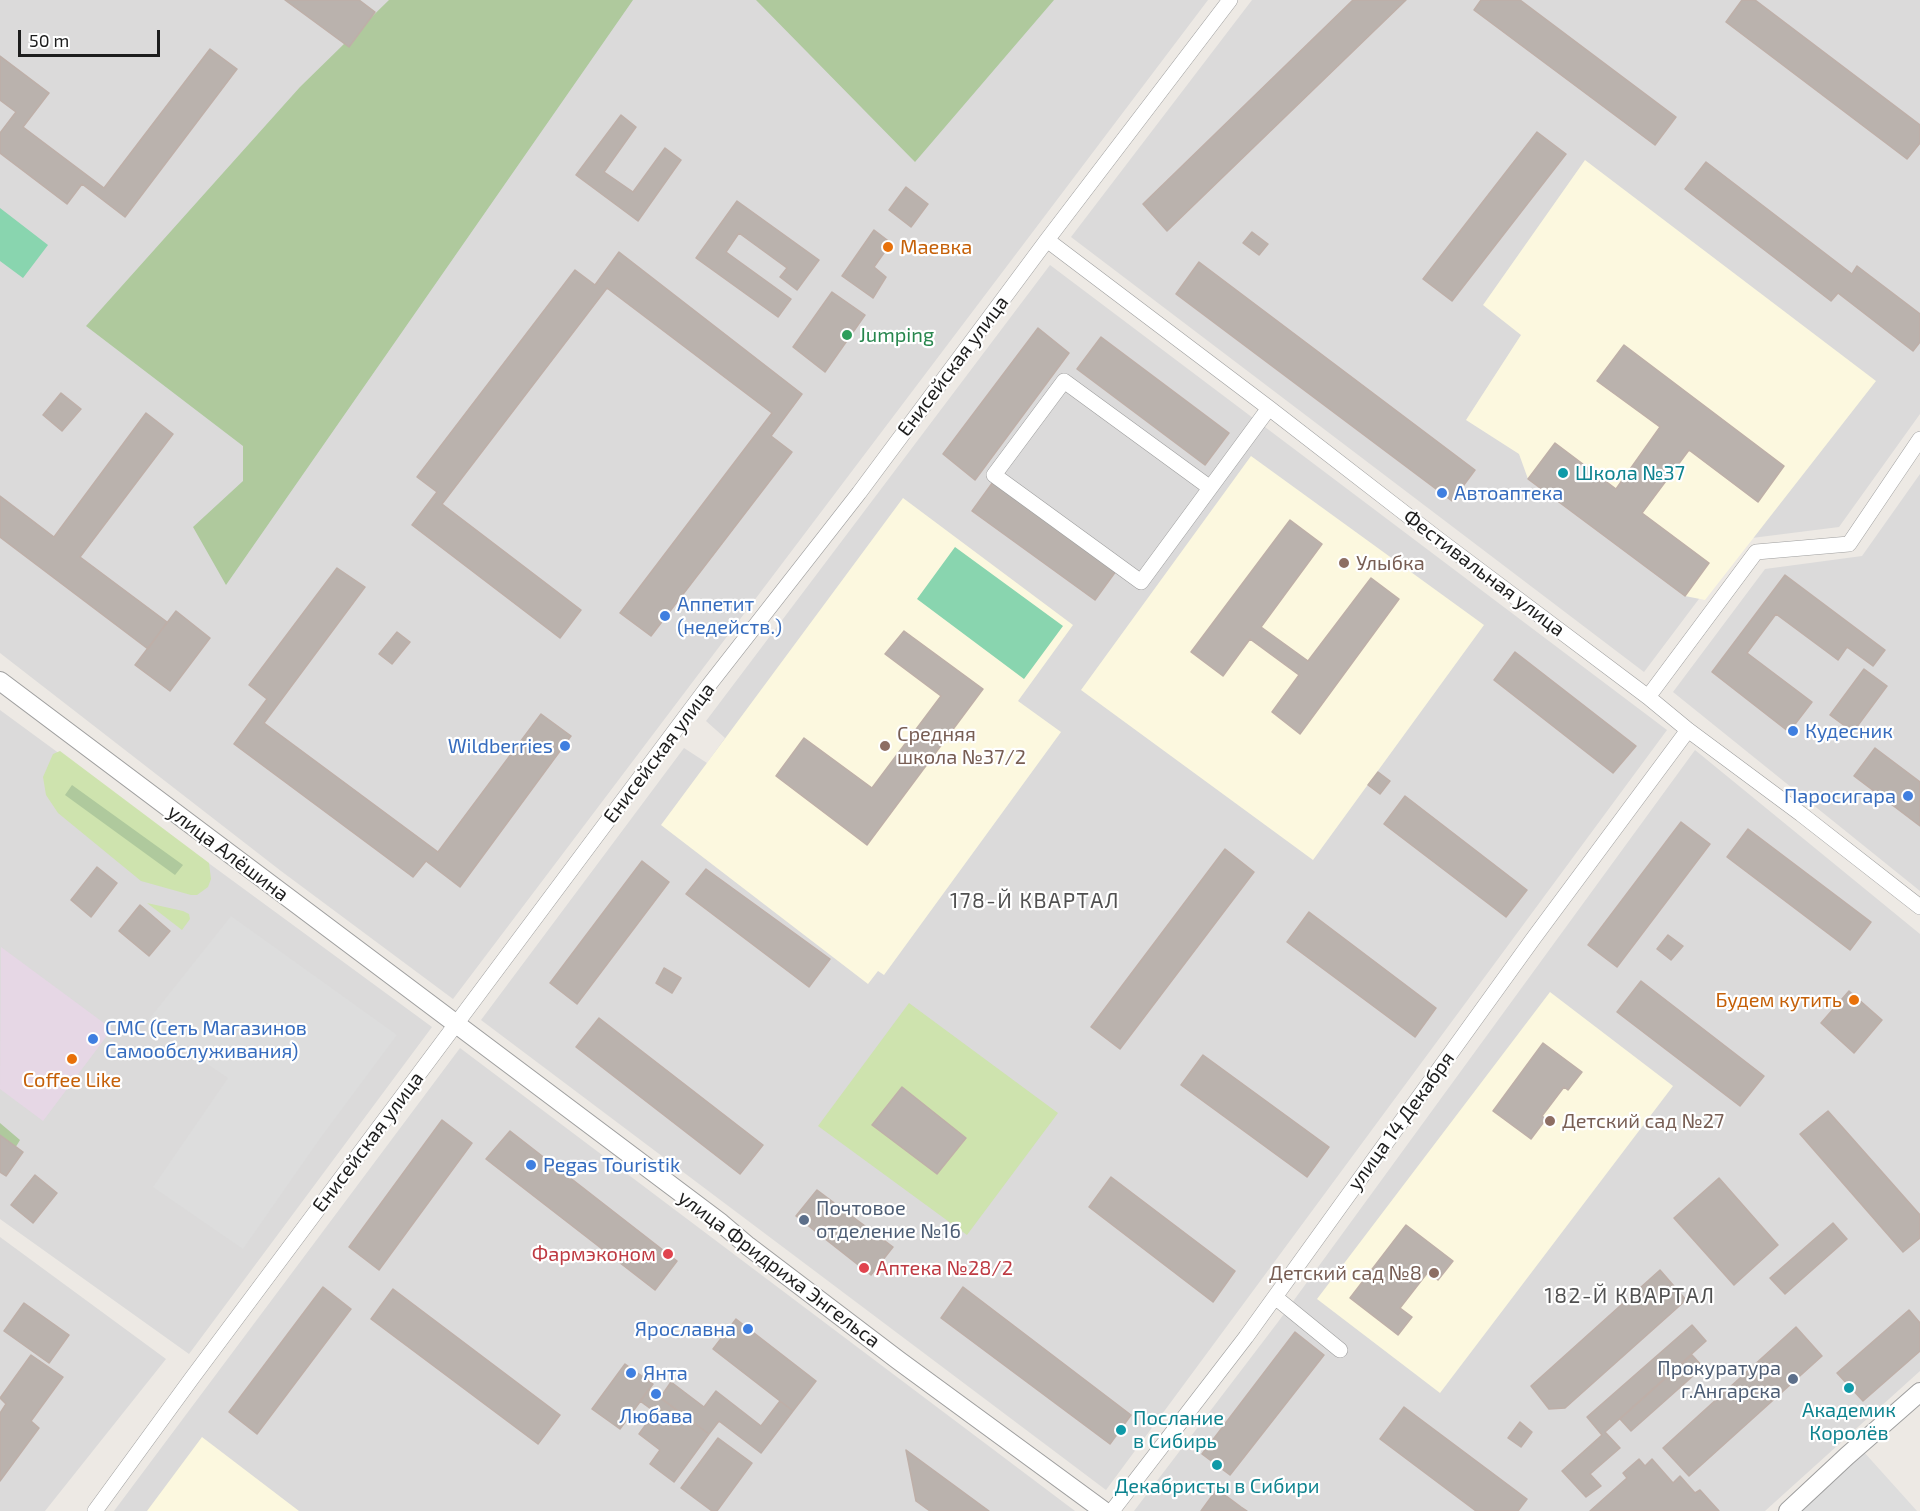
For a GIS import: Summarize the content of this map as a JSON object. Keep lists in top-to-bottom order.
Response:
{
  "streets": {
    "street": [
      "Енисейская улица",
      "Фестивальная улица",
      "улица Алёшина",
      "улица 14 Декабря",
      "улица Фридриха Энгельса"
    ]
  },
  "crossings": [
    ["Енисейская улица", "Фестивальная улица"],
    ["Енисейская улица", "улица Алёшина"],
    ["Енисейская улица", "улица Фридриха Энгельса"],
    ["Фестивальная улица", "улица 14 Декабря"],
    ["улица Алёшина", "улица Фридриха Энгельса"]
  ],
  "districts": ["178-Й КВАРТАЛ", "182-Й КВАРТАЛ"],
  "places": [
    "Маевка",
    "Jumping",
    "Школа №37",
    "Автоаптека",
    "Улыбка",
    "Аппетит (недейств.)",
    "Кудесник",
    "Wildberries",
    "Средняя школа №37/2",
    "Паросигара",
    "Будем кутить",
    "СМС (Сеть Магазинов Самообслуживания)",
    "Coffee Like",
    "Детский сад №27",
    "Pegas Touristik",
    "Почтовое отделение №16",
    "Фармэконом",
    "Аптека №28/2",
    "Детский сад №8",
    "Ярославна",
    "Янта",
    "Прокуратура г.Ангарска",
    "Академик Королёв",
    "Любава",
    "Послание в Сибирь",
    "Декабристы в Сибири"
  ],
  "scale_bar": "50 m"
}
